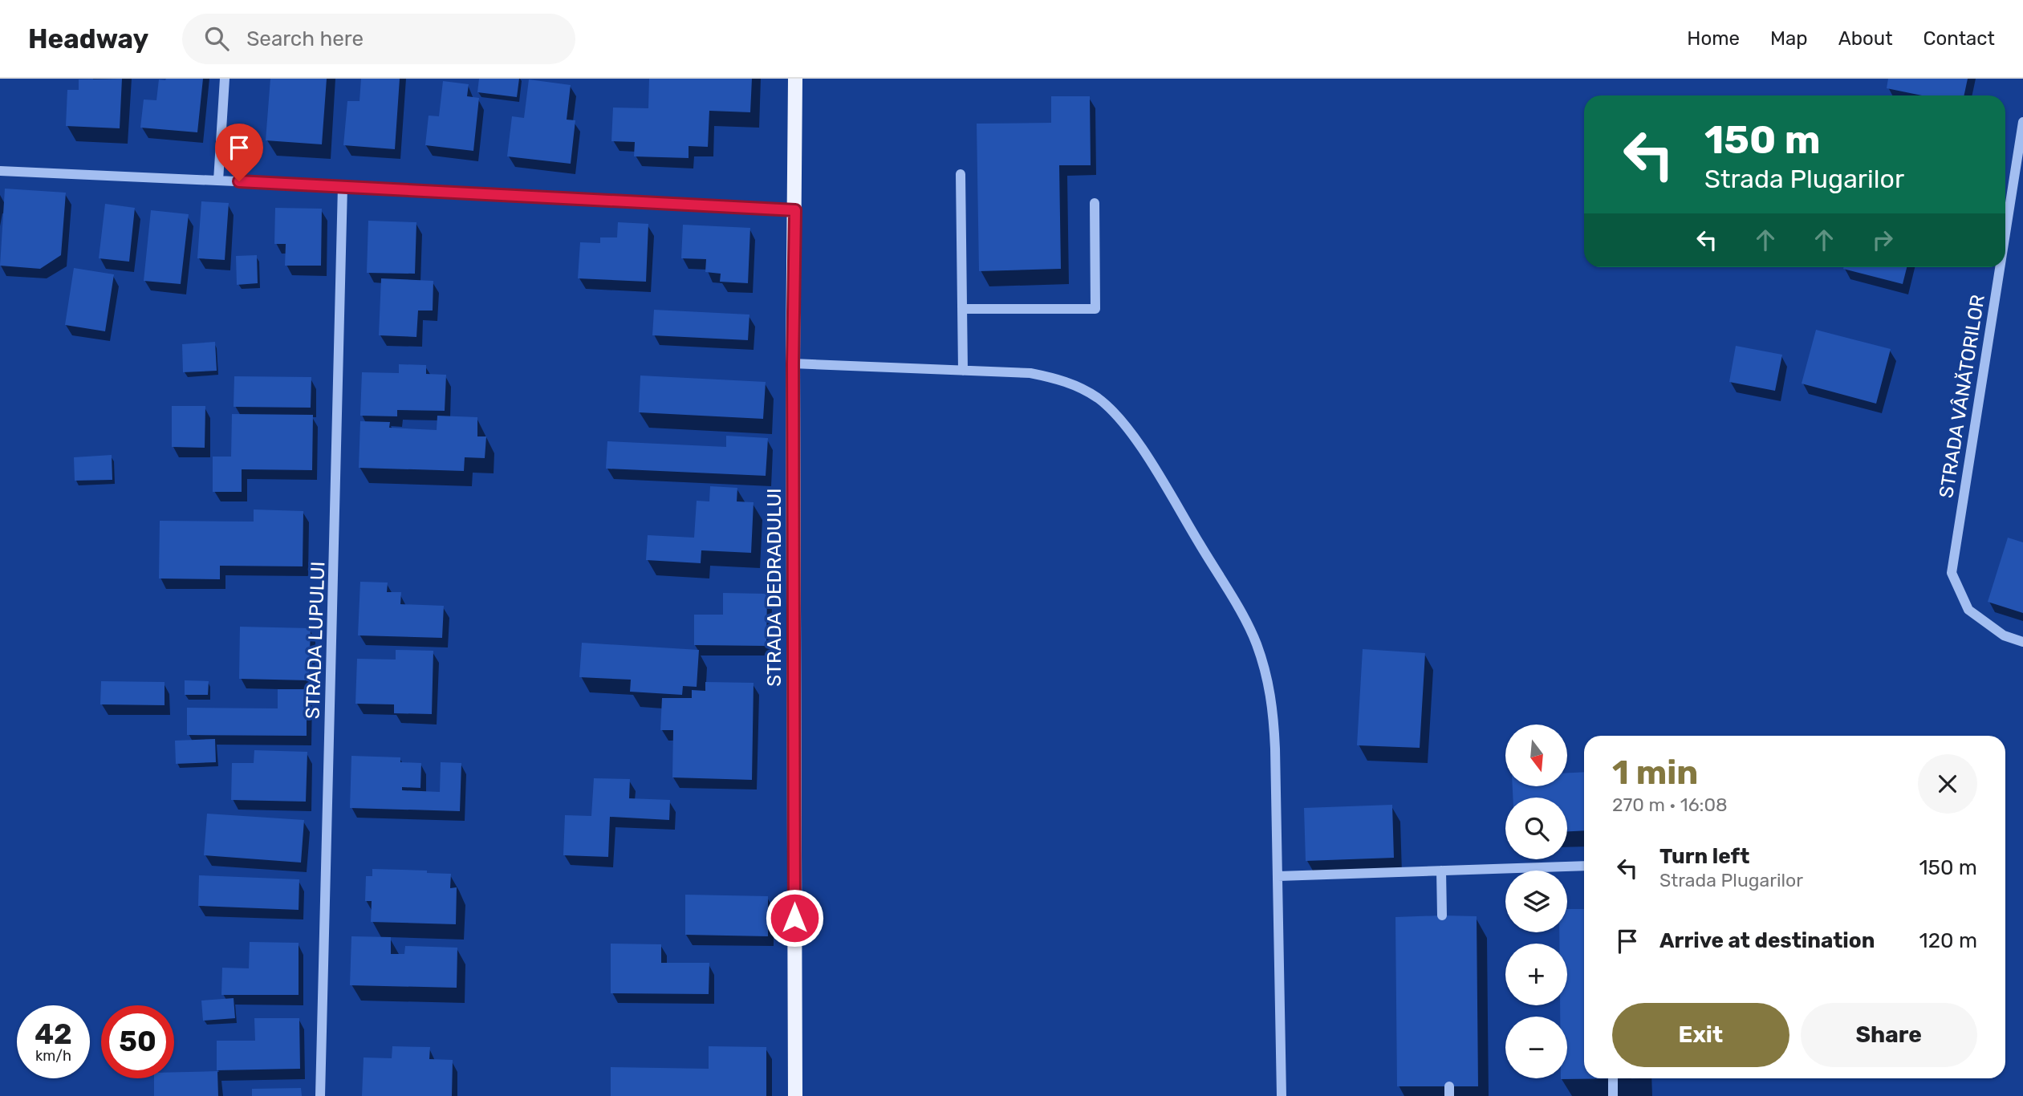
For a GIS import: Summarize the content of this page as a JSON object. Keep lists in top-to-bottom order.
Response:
{
  "streets": {
    "main road": ["STRADA DEDRADULUI"],
    "street": ["STRADA VÂNĂTORILOR", "STRADA LUPULUI"]
  },
  "north": "bottom",
  "page": {
    "header": "Headway",
    "search": "Search here",
    "nav": [
      "Home",
      "Map",
      "About",
      "Contact"
    ],
    "turn": ["150 m", "Strada Plugarilor"],
    "map_buttons": ["+", "−"],
    "heading": ["1 min", "270 m · 16:08"],
    "list": [
      {
        "name": "Turn left",
        "note": "Strada Plugarilor",
        "value": "150 m"
      },
      {
        "name": "Arrive at destination",
        "value": "120 m"
      }
    ],
    "buttons": ["Exit", "Share"],
    "speed": "42 km/h",
    "limit": "50"
  }
}
